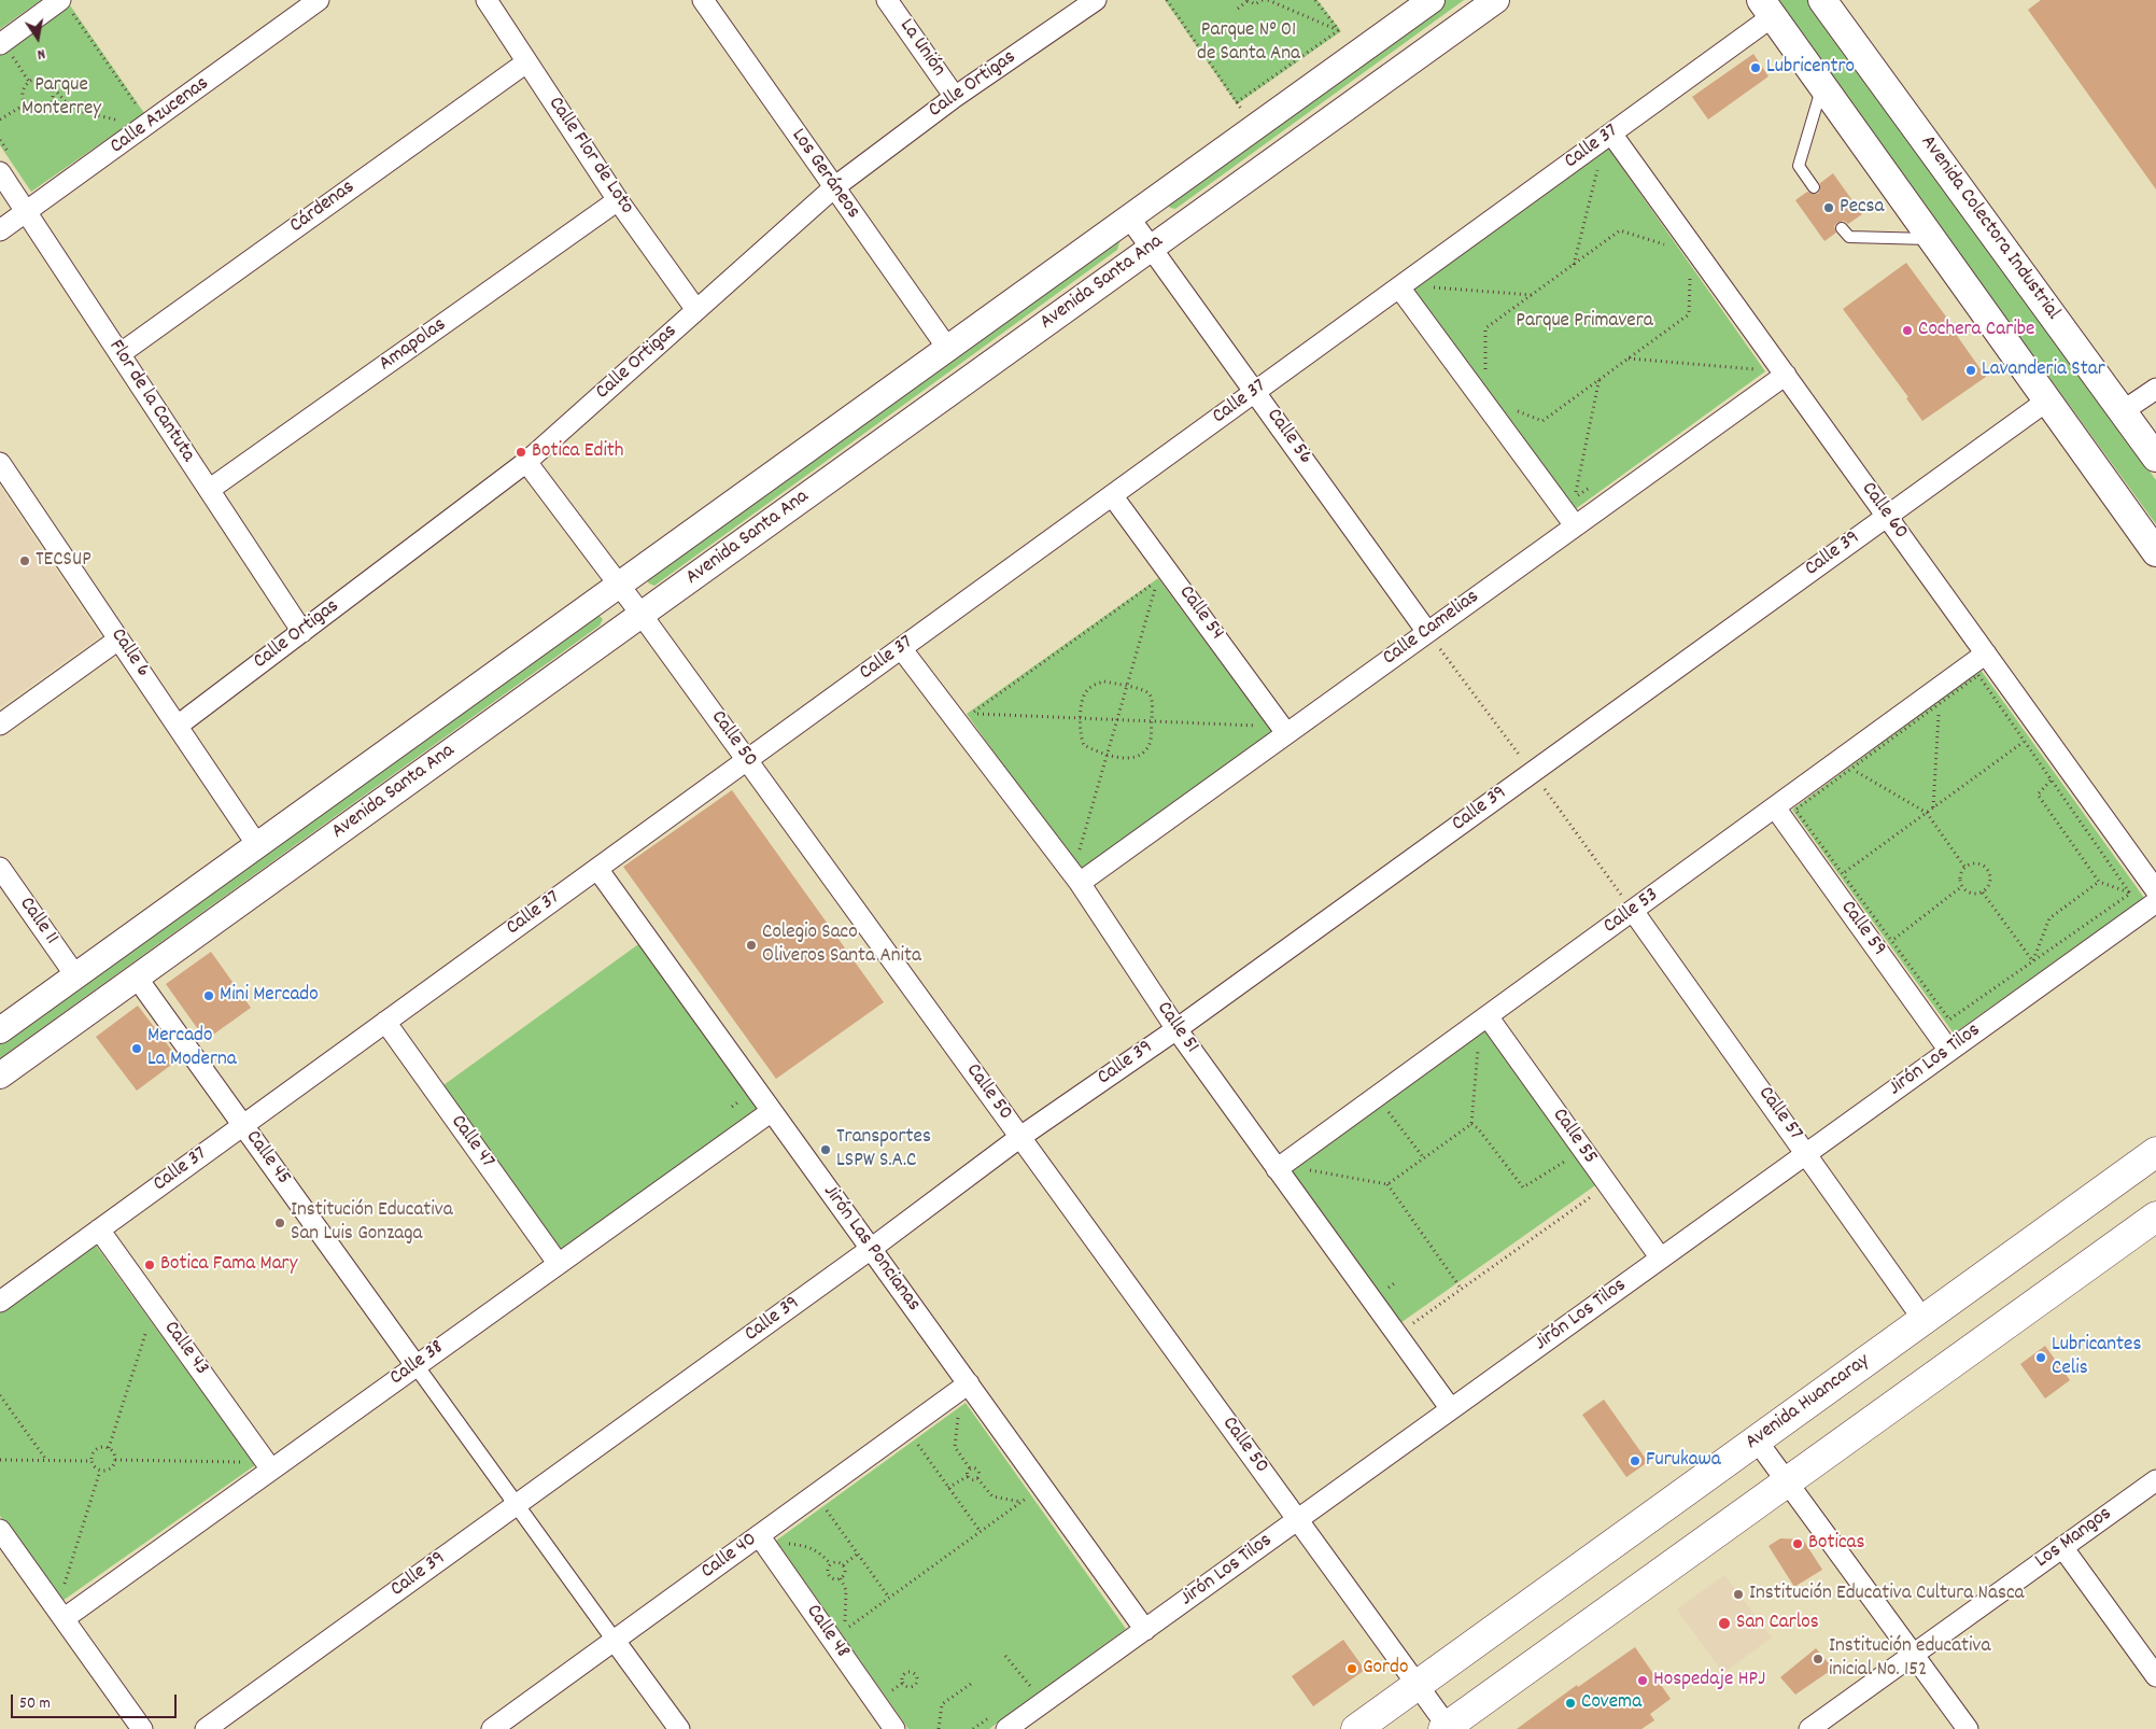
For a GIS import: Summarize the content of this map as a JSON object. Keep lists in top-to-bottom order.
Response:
{
  "streets": {
    "main road": ["Avenida Colectora Industrial", "Avenida Huancaray"],
    "street": [
      "La Unión",
      "Calle Ortigas",
      "Calle Azucenas",
      "Calle 37",
      "Calle Flor de Loto",
      "Los Geráneos",
      "Cárdenas",
      "Avenida Santa Ana",
      "Amapolas",
      "Flor de la Cantuta",
      "Calle 56",
      "Calle 60",
      "Calle 39",
      "Calle 54",
      "Calle Camelias",
      "Calle 6",
      "Calle 50",
      "Calle 53",
      "Calle 11",
      "Calle 59",
      "Calle 51",
      "Jirón Los Tilos",
      "Calle 57",
      "Calle 55",
      "Calle 47",
      "Calle 45",
      "Jirón Las Poncianas",
      "Calle 43",
      "Calle 38",
      "Los Mangos",
      "Calle 40",
      "Calle 48"
    ]
  },
  "crossings": [
    ["La Unión", "Calle Ortigas"],
    ["Calle Ortigas", "Calle Flor de Loto"],
    ["Calle Ortigas", "Los Geráneos"],
    ["Calle Ortigas", "Flor de la Cantuta"],
    ["Calle Ortigas", "Calle 6"],
    ["Calle Ortigas", "Calle 50"],
    ["Calle Azucenas", "Flor de la Cantuta"],
    ["Calle 37", "Calle 56"],
    ["Calle 37", "Calle 60"],
    ["Calle 37", "Calle 54"],
    ["Calle 37", "Calle 50"],
    ["Calle 37", "Calle 51"],
    ["Calle 37", "Calle 47"],
    ["Calle 37", "Calle 45"],
    ["Calle 37", "Jirón Las Poncianas"],
    ["Calle 37", "Calle 43"],
    ["Calle Flor de Loto", "Cárdenas"],
    ["Calle Flor de Loto", "Amapolas"],
    ["Los Geráneos", "Avenida Santa Ana"],
    ["Cárdenas", "Flor de la Cantuta"],
    ["Avenida Santa Ana", "Calle 56"],
    ["Avenida Santa Ana", "Calle 6"],
    ["Avenida Santa Ana", "Calle 50"],
    ["Avenida Santa Ana", "Calle 11"],
    ["Avenida Santa Ana", "Calle 45"],
    ["Amapolas", "Flor de la Cantuta"],
    ["Calle 56", "Calle Camelias"],
    ["Calle 60", "Calle 39"],
    ["Calle 60", "Calle Camelias"],
    ["Calle 60", "Calle 53"],
    ["Calle 39", "Calle 50"],
    ["Calle 39", "Calle 51"],
    ["Calle 39", "Jirón Las Poncianas"],
    ["Calle 54", "Calle Camelias"],
    ["Calle Camelias", "Calle 51"],
    ["Calle 50", "Jirón Los Tilos"],
    ["Calle 50", "Avenida Huancaray"],
    ["Calle 53", "Calle 59"],
    ["Calle 53", "Calle 51"],
    ["Calle 53", "Calle 57"],
    ["Calle 53", "Calle 55"],
    ["Calle 59", "Jirón Los Tilos"],
    ["Calle 51", "Jirón Los Tilos"],
    ["Jirón Los Tilos", "Calle 57"],
    ["Jirón Los Tilos", "Calle 55"],
    ["Jirón Los Tilos", "Jirón Las Poncianas"],
    ["Calle 57", "Avenida Huancaray"],
    ["Calle 47", "Calle 38"],
    ["Calle 45", "Calle 38"],
    ["Jirón Las Poncianas", "Calle 38"],
    ["Jirón Las Poncianas", "Calle 40"],
    ["Calle 43", "Calle 38"],
    ["Calle 40", "Calle 48"]
  ],
  "parks": ["Parque N° 01 de Santa Ana", "Parque Monterrey", "Parque Primavera"],
  "places": [
    "Lubricentro",
    "Pecsa",
    "Cochera Caribe",
    "Lavanderia Star",
    "Botica Edith",
    "TECSUP",
    "Colegio Saco Oliveros Santa Anita",
    "Mini Mercado",
    "Mercado La Moderna",
    "Transportes LSPW S.A.C",
    "Institución Educativa San Luis Gonzaga",
    "Botica Fama Mary",
    "Lubricantes Celis",
    "Furukawa",
    "Boticas",
    "Institución Educativa Cultura Nasca",
    "San Carlos",
    "Institución educativa inicial No. 152",
    "Gordo",
    "Hospedaje HPJ",
    "Covema"
  ],
  "scale_bar": "50 m",
  "north": "bottom"
}
